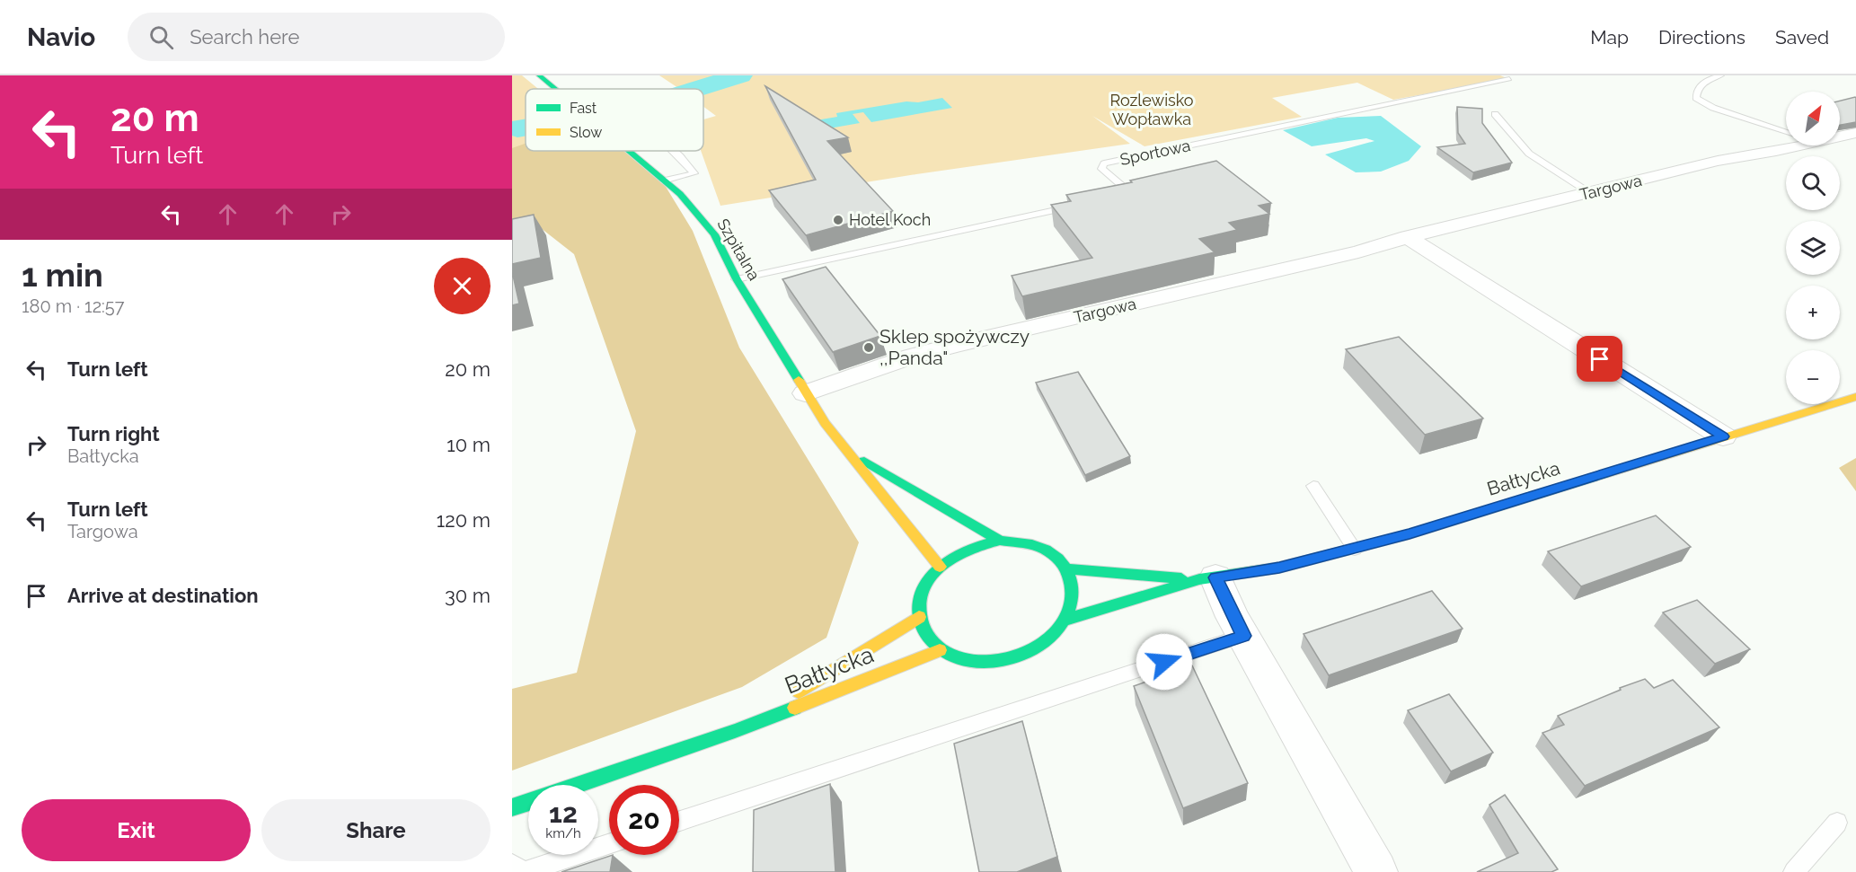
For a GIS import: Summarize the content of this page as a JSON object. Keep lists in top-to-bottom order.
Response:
{
  "streets": {
    "street": ["Targowa", "Szpitalna", "Bałtycka"],
    "lane": ["Sportowa"]
  },
  "crossings": [
    ["Targowa", "Szpitalna"],
    ["Szpitalna", "Bałtycka"]
  ],
  "parks": ["Rozlewisko Wopławka"],
  "places": ["Hotel Koch", "Sklep spożywczy ,,Panda\""],
  "legend": ["Fast", "Slow"],
  "north": "top right",
  "page": {
    "header": "Navio",
    "search": "Search here",
    "nav": ["Map", "Directions", "Saved"],
    "turn": ["20 m", "Turn left"],
    "map_buttons": ["+", "−"],
    "heading": ["1 min", "180 m · 12:57"],
    "list": [
      {
        "name": "Turn left",
        "value": "20 m"
      },
      {
        "name": "Turn right",
        "note": "Bałtycka",
        "value": "10 m"
      },
      {
        "name": "Turn left",
        "note": "Targowa",
        "value": "120 m"
      },
      {
        "name": "Arrive at destination",
        "value": "30 m"
      }
    ],
    "speed": "12 km/h",
    "limit": "20",
    "buttons": ["Exit", "Share"]
  }
}
